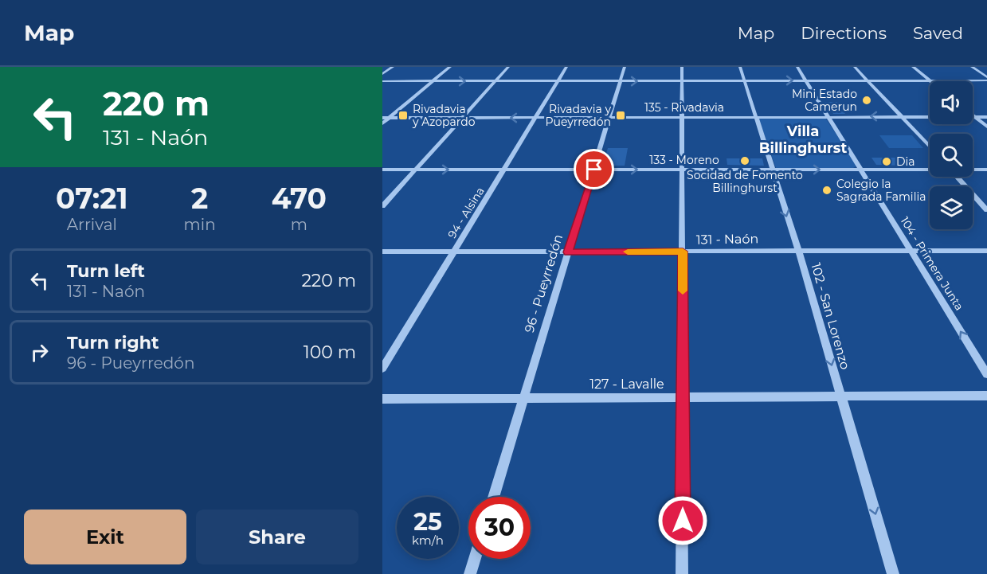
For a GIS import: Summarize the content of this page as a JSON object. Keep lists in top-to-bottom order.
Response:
{
  "streets": {
    "street": [
      "135 - Rivadavia",
      "133 - Moreno",
      "94 - Alsina",
      "131 - Naón",
      "104 - Primera Junta",
      "96 - Pueyrredón",
      "102 - San Lorenzo",
      "127 - Lavalle"
    ]
  },
  "crossings": [
    ["135 - Rivadavia", "94 - Alsina"],
    ["135 - Rivadavia", "104 - Primera Junta"],
    ["135 - Rivadavia", "96 - Pueyrredón"],
    ["135 - Rivadavia", "102 - San Lorenzo"],
    ["133 - Moreno", "94 - Alsina"],
    ["133 - Moreno", "104 - Primera Junta"],
    ["133 - Moreno", "96 - Pueyrredón"],
    ["133 - Moreno", "102 - San Lorenzo"],
    ["94 - Alsina", "131 - Naón"],
    ["131 - Naón", "104 - Primera Junta"],
    ["131 - Naón", "96 - Pueyrredón"],
    ["131 - Naón", "102 - San Lorenzo"],
    ["96 - Pueyrredón", "127 - Lavalle"],
    ["102 - San Lorenzo", "127 - Lavalle"]
  ],
  "one_way": ["133 - Moreno", "104 - Primera Junta", "102 - San Lorenzo"],
  "districts": ["Villa Billinghurst"],
  "places": {
    "other": [
      "Mini Estado Camerun",
      "Socidad de Fomento Billinghurst",
      "Dia",
      "Colegio la Sagrada Familia"
    ],
    "transit": ["Rivadavia y Azopardo", "Rivadavia y Pueyrredón"]
  },
  "page": {
    "header": "Map",
    "nav": ["Map", "Directions", "Saved"],
    "turn": ["220 m", "131 - Naón"],
    "eta": [
      "07:21",
      "Arrival",
      "2",
      "min",
      "470",
      "m"
    ],
    "list": [
      {
        "name": "Turn left",
        "note": "131 - Naón",
        "value": "220 m"
      },
      {
        "name": "Turn right",
        "note": "96 - Pueyrredón",
        "value": "100 m"
      }
    ],
    "speed": "25 km/h",
    "limit": "30",
    "buttons": ["Exit", "Share"]
  }
}
